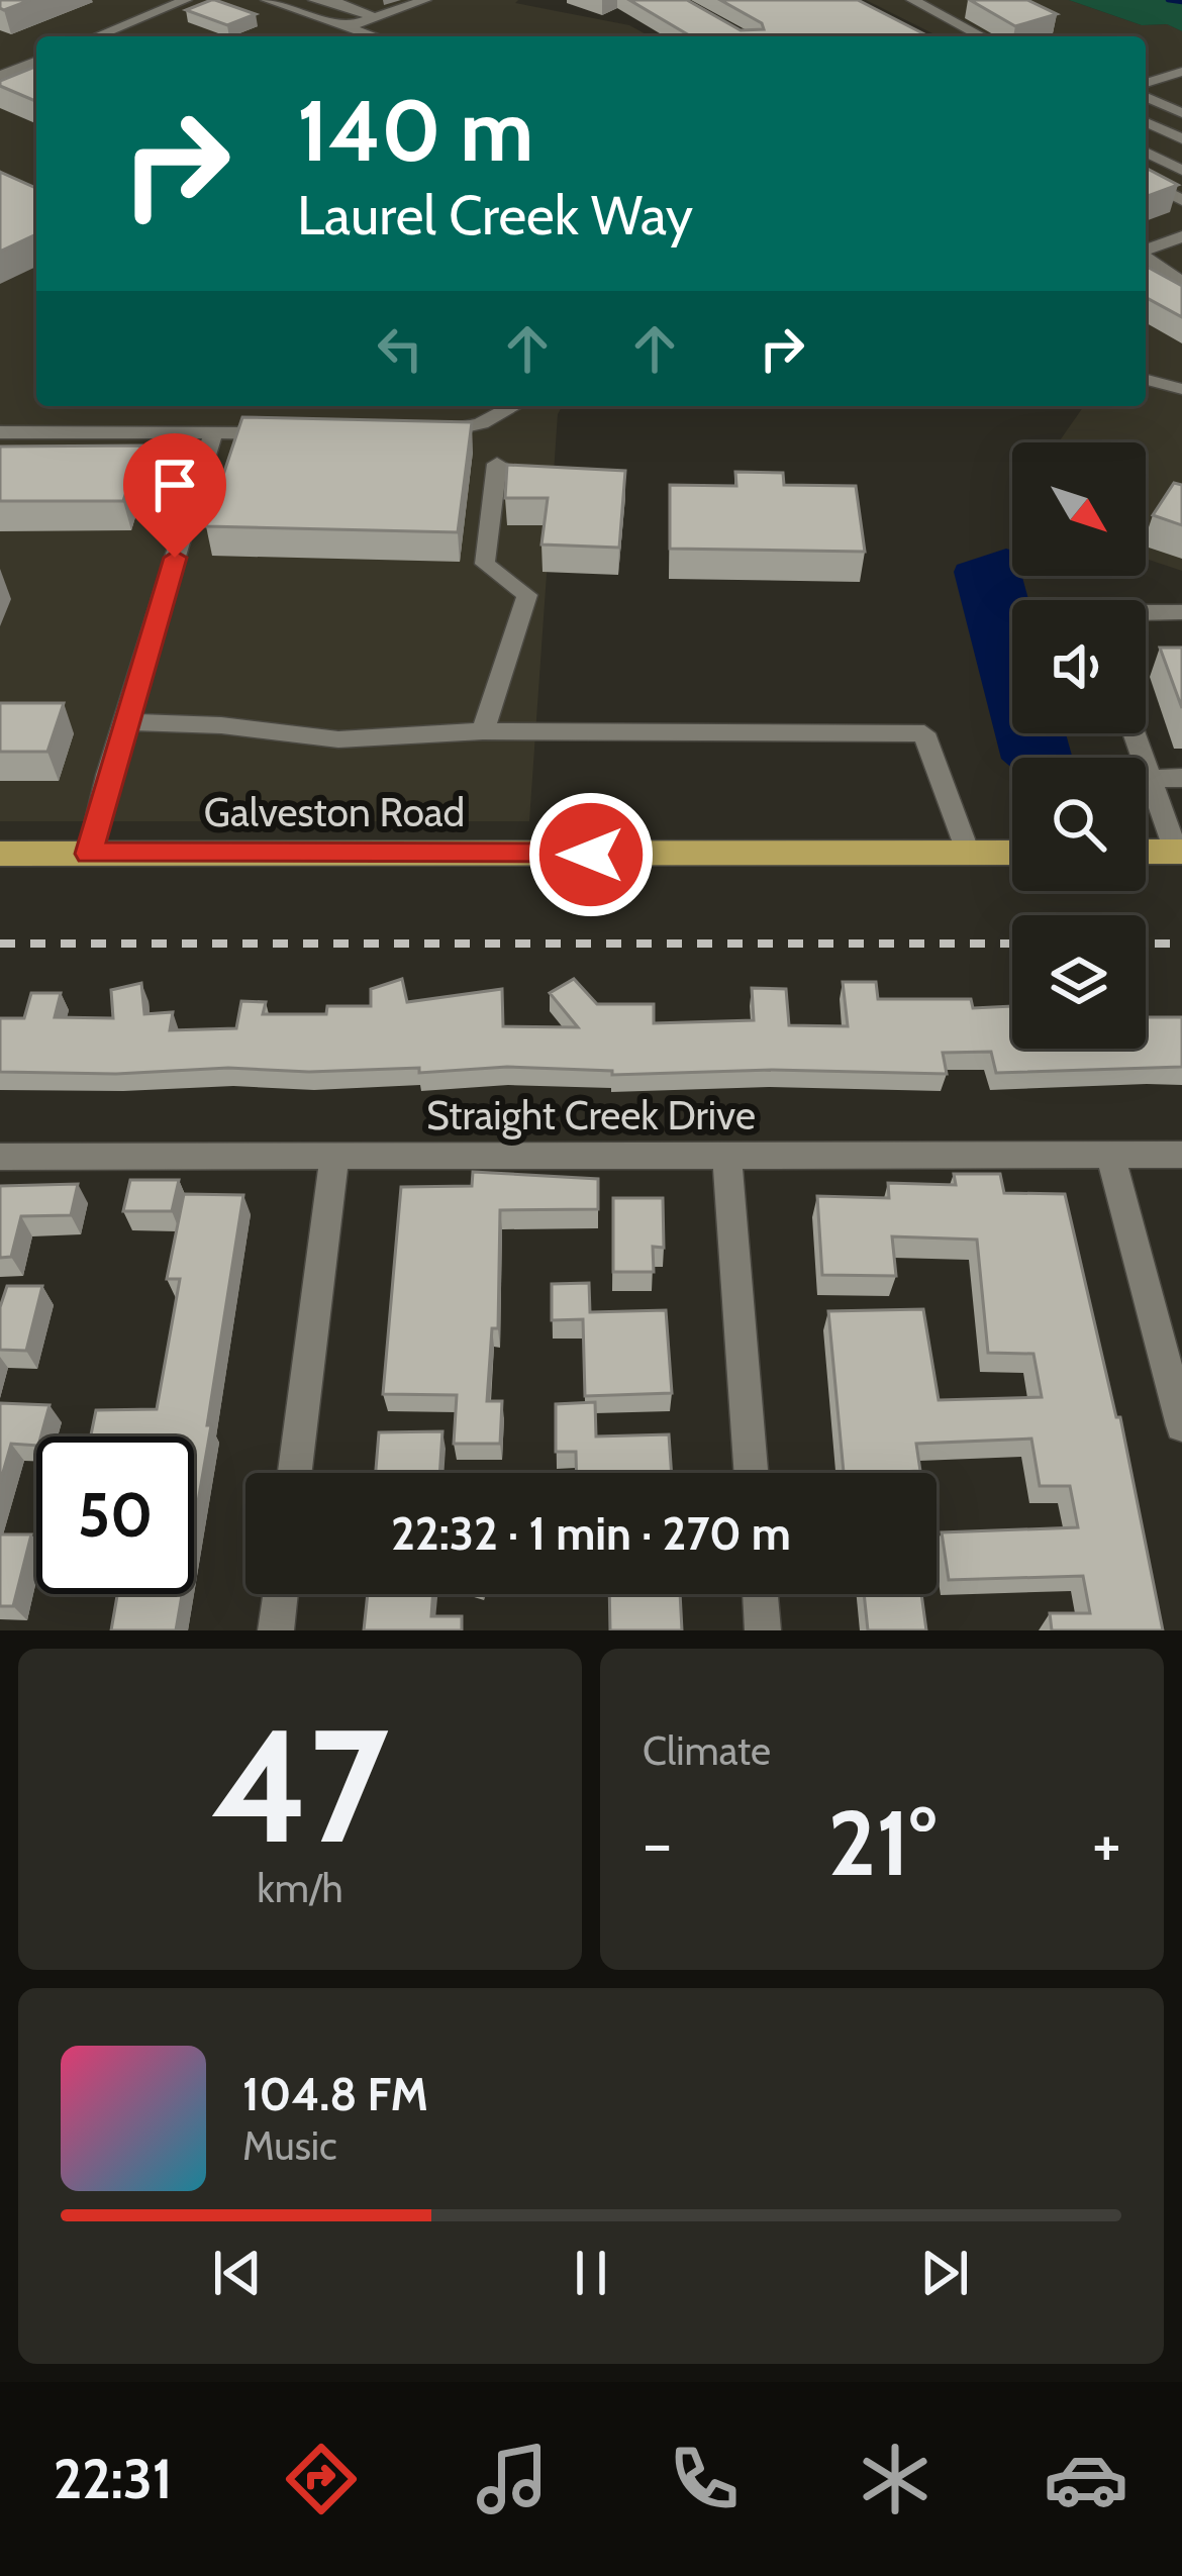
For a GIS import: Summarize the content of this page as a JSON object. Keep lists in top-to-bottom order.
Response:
{
  "streets": {
    "main road": ["Galveston Road"],
    "street": ["Straight Creek Drive"]
  },
  "north": "bottom right",
  "page": {
    "turn": ["140 m", "Laurel Creek Way"],
    "limit": "50",
    "trip": "22:32 · 1 min · 270 m",
    "tile": [
      ["47", "km/h"],
      "Climate"
    ],
    "heat": ["−", "21°", "+"],
    "song": ["104.8 FM", "Music"],
    "tabs": "22:31"
  }
}
